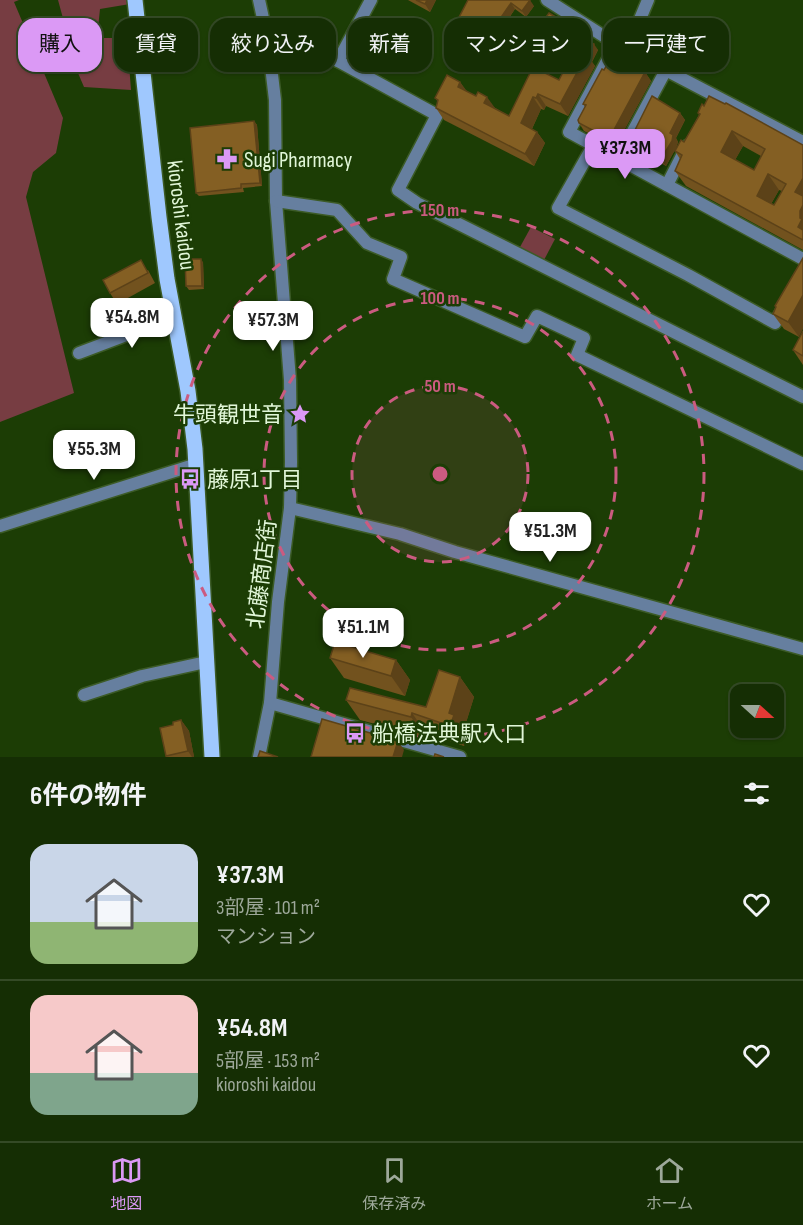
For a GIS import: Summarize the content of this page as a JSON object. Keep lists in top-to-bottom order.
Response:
{
  "streets": {
    "main road": ["kioroshi kaidou"],
    "street": ["北藤商店街"]
  },
  "places": {
    "pharmacy": ["Sugi Pharmacy"],
    "place": ["牛頭観世音"],
    "bus stop": ["藤原1丁目", "船橋法典駅入口"]
  },
  "north": "right",
  "page": {
    "chip": [
      "購入",
      "賃貸",
      "絞り込み",
      "新着",
      "マンション",
      "一戸建て"
    ],
    "price": [
      "¥37.3M",
      "¥54.8M",
      "¥57.3M",
      "¥55.3M",
      "¥51.3M",
      "¥51.1M"
    ],
    "heading": "6件の物件",
    "list": [
      {
        "name": "¥37.3M",
        "note": "3部屋 · 101 m² · マンション"
      },
      {
        "name": "¥54.8M",
        "note": "5部屋 · 153 m² · kioroshi kaidou"
      }
    ],
    "tabs": ["地図", "保存済み", "ホーム"]
  },
  "rings": ["150 m", "100 m", "50 m"]
}
